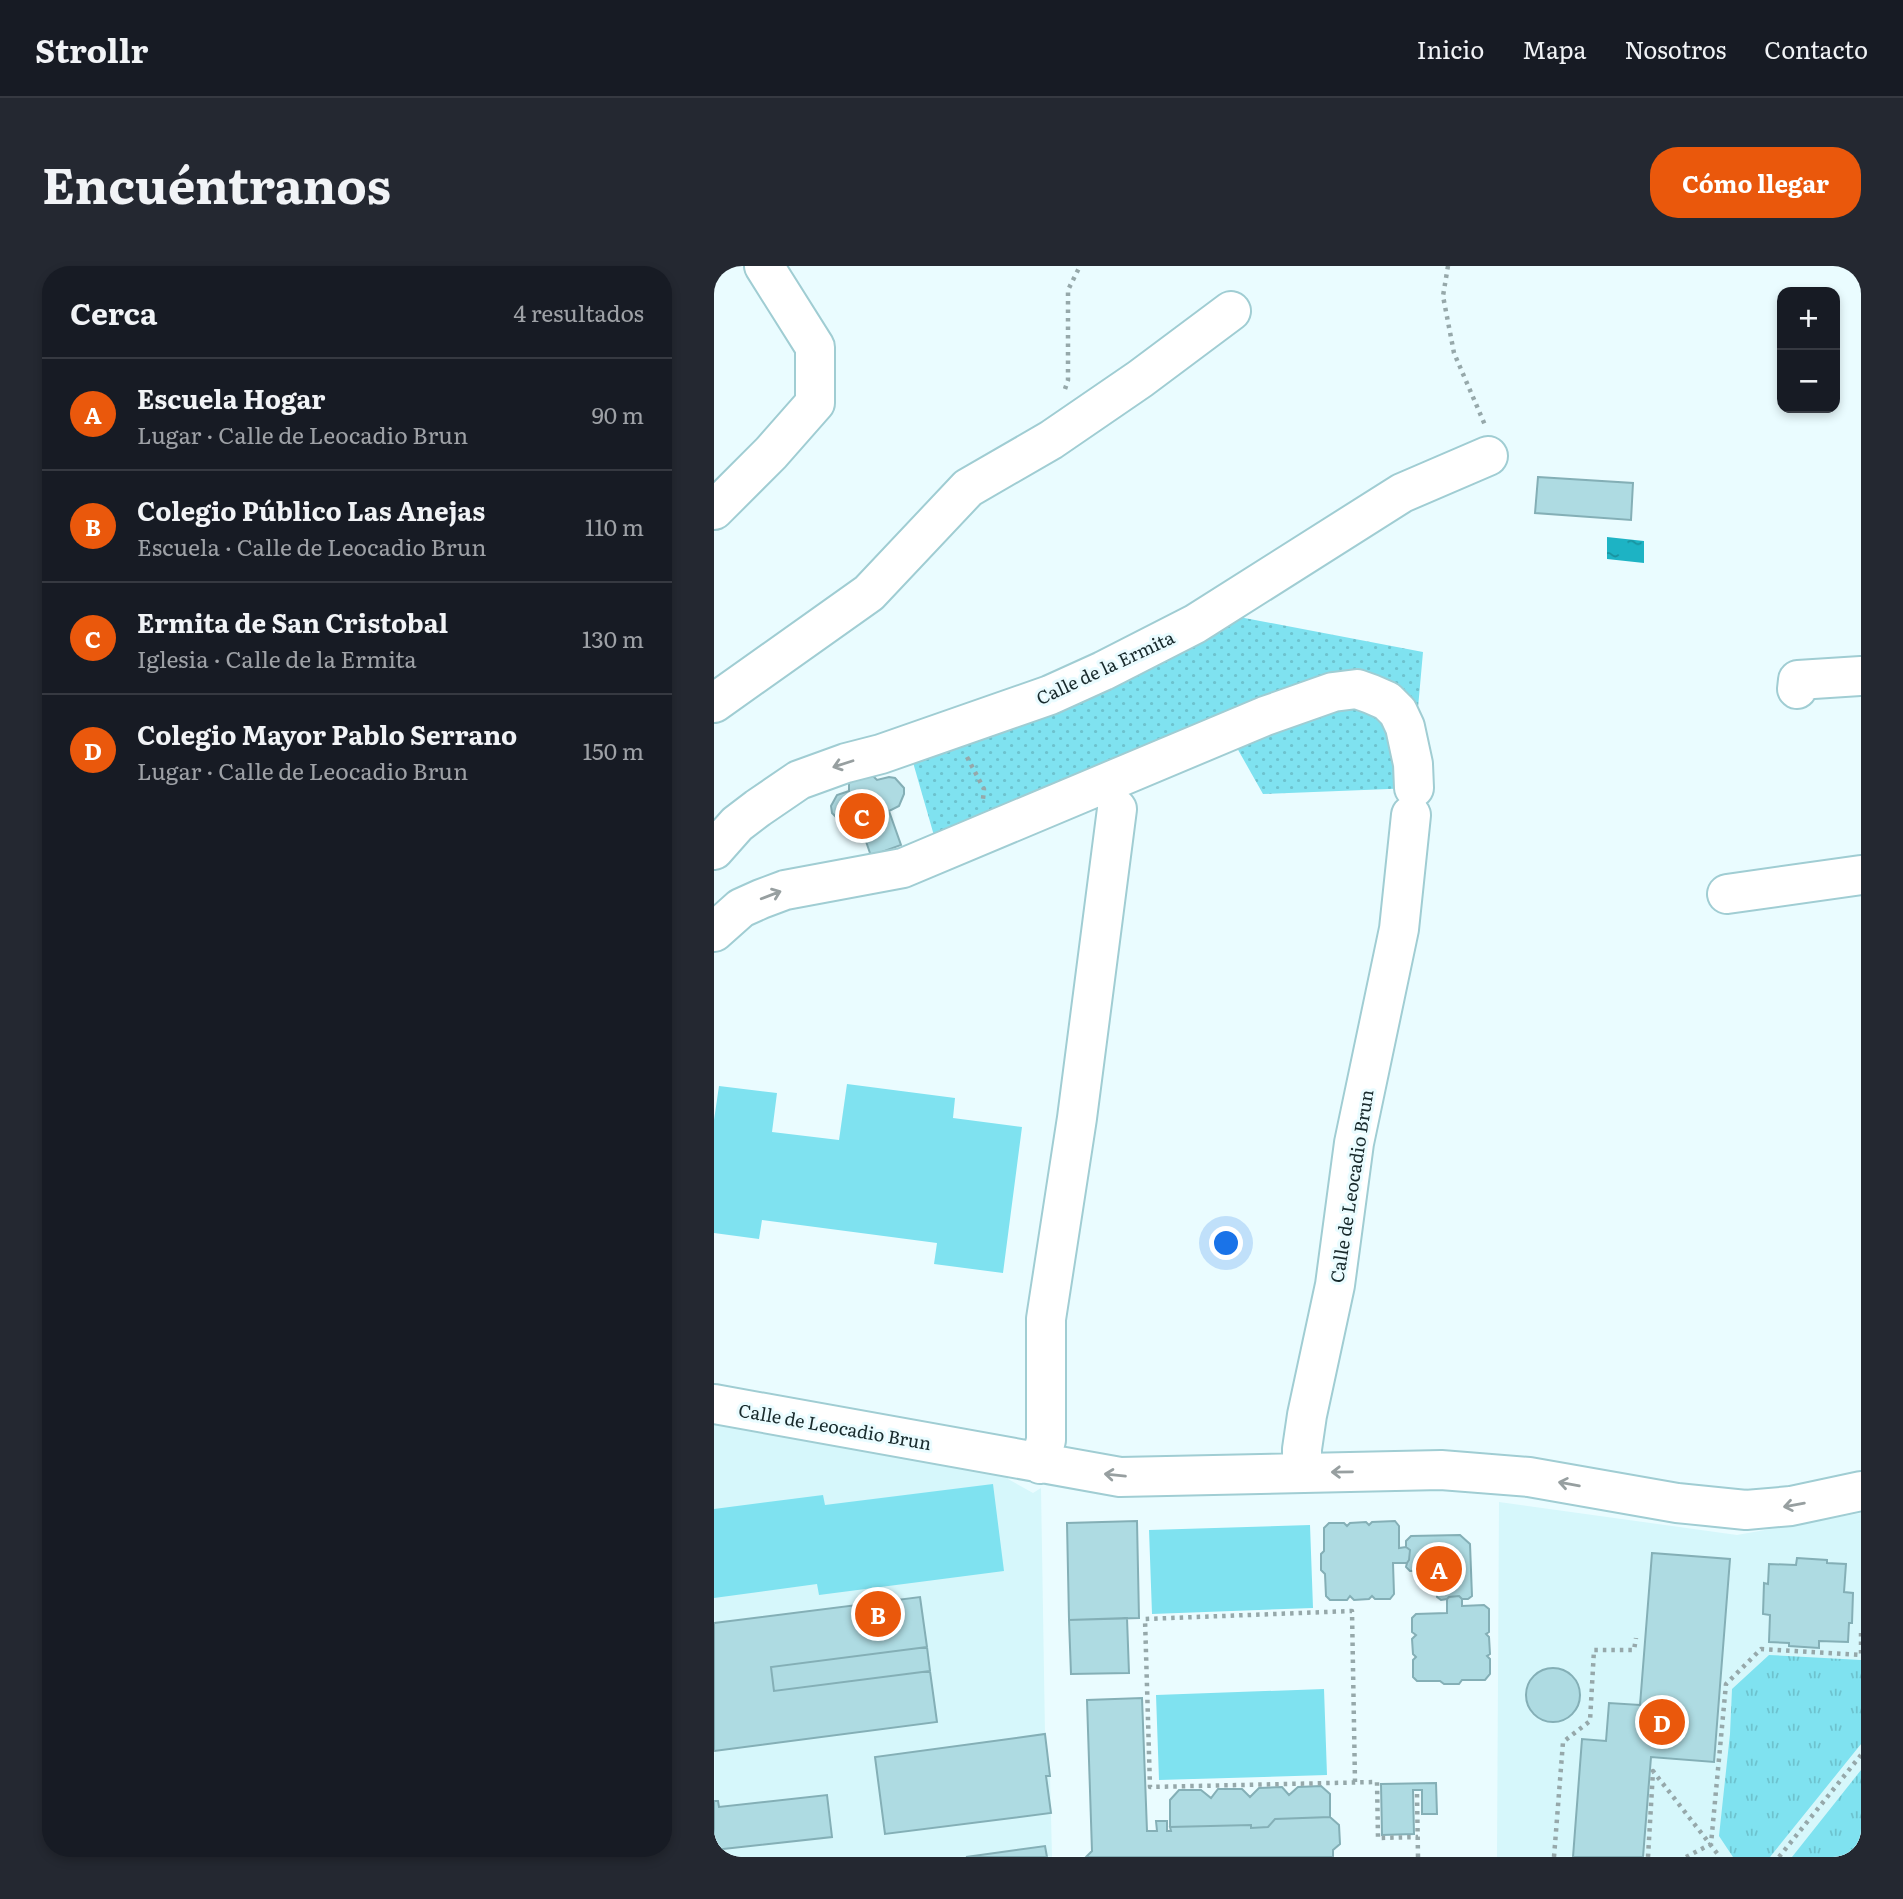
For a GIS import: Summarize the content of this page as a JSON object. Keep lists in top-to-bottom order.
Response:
{
  "streets": {
    "street": ["Calle de la Ermita", "Calle de Leocadio Brun"]
  },
  "page": {
    "header": "Strollr",
    "nav": [
      "Inicio",
      "Mapa",
      "Nosotros",
      "Contacto"
    ],
    "title": "Encuéntranos",
    "buttons": "Cómo llegar",
    "heading": ["Cerca", "4 resultados"],
    "map_buttons": ["+", "−"],
    "list": [
      {
        "mark": "A",
        "name": "Escuela Hogar",
        "note": "Lugar · Calle de Leocadio Brun",
        "value": "90 m"
      },
      {
        "mark": "B",
        "name": "Colegio Público Las Anejas",
        "note": "Escuela · Calle de Leocadio Brun",
        "value": "110 m"
      },
      {
        "mark": "C",
        "name": "Ermita de San Cristobal",
        "note": "Iglesia · Calle de la Ermita",
        "value": "130 m"
      },
      {
        "mark": "D",
        "name": "Colegio Mayor Pablo Serrano",
        "note": "Lugar · Calle de Leocadio Brun",
        "value": "150 m"
      }
    ],
    "pins": [
      "C",
      "A",
      "B",
      "D"
    ]
  }
}
